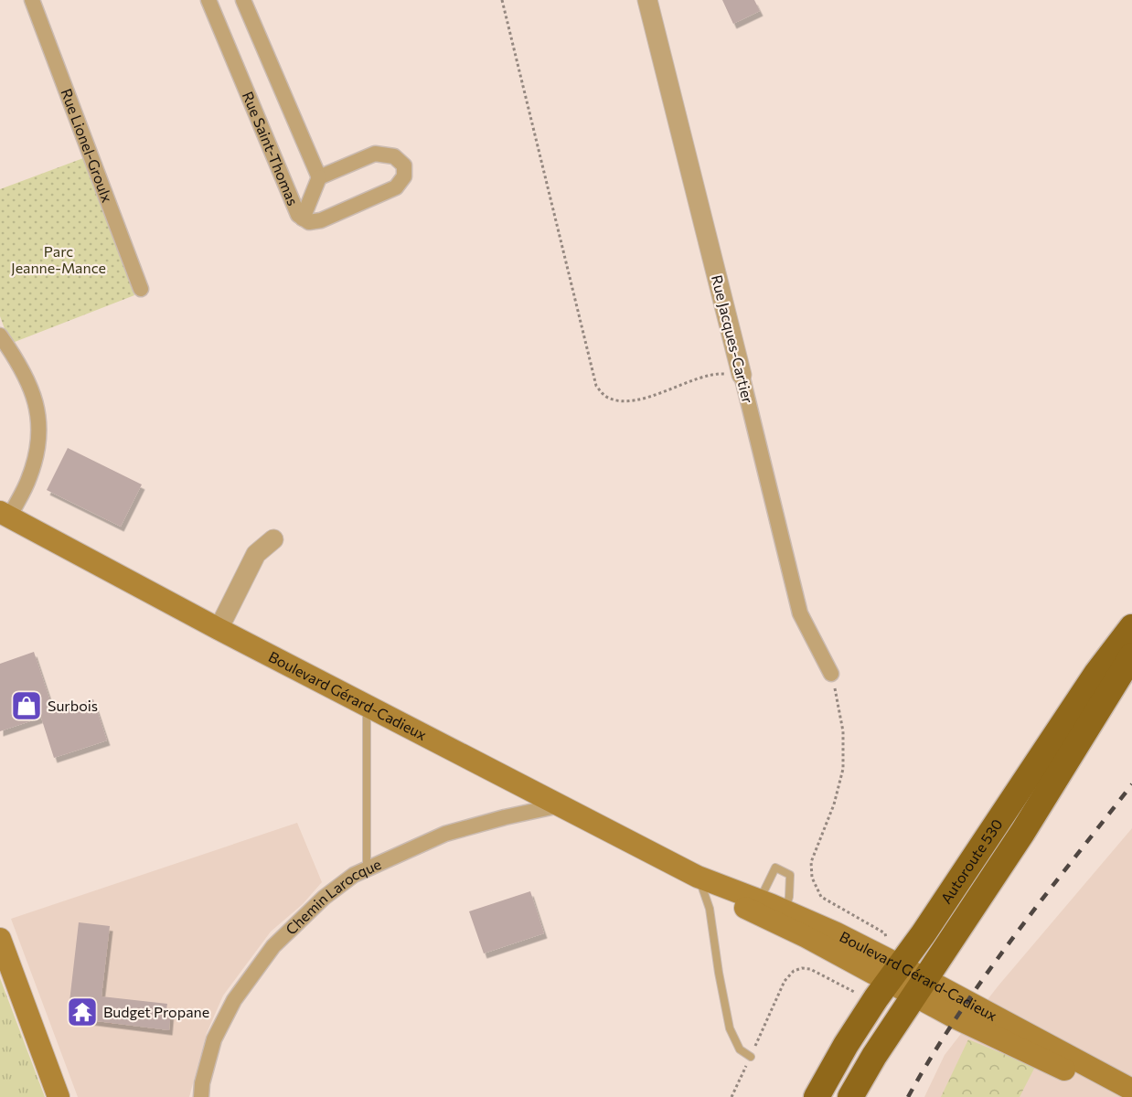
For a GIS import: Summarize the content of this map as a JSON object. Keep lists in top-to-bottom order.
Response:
{
  "streets": {
    "highway": ["Autoroute 530"],
    "main road": ["Boulevard Gérard-Cadieux"],
    "street": [
      "Rue Lionel-Groulx",
      "Rue Saint-Thomas",
      "Rue Jacques-Cartier",
      "Chemin Larocque"
    ]
  },
  "crossings": [
    ["Boulevard Gérard-Cadieux", "Autoroute 530"],
    ["Boulevard Gérard-Cadieux", "Chemin Larocque"]
  ],
  "parks": ["Parc Jeanne-Mance"],
  "places": {
    "shop": ["Surbois"],
    "temple": ["Budget Propane"]
  }
}
